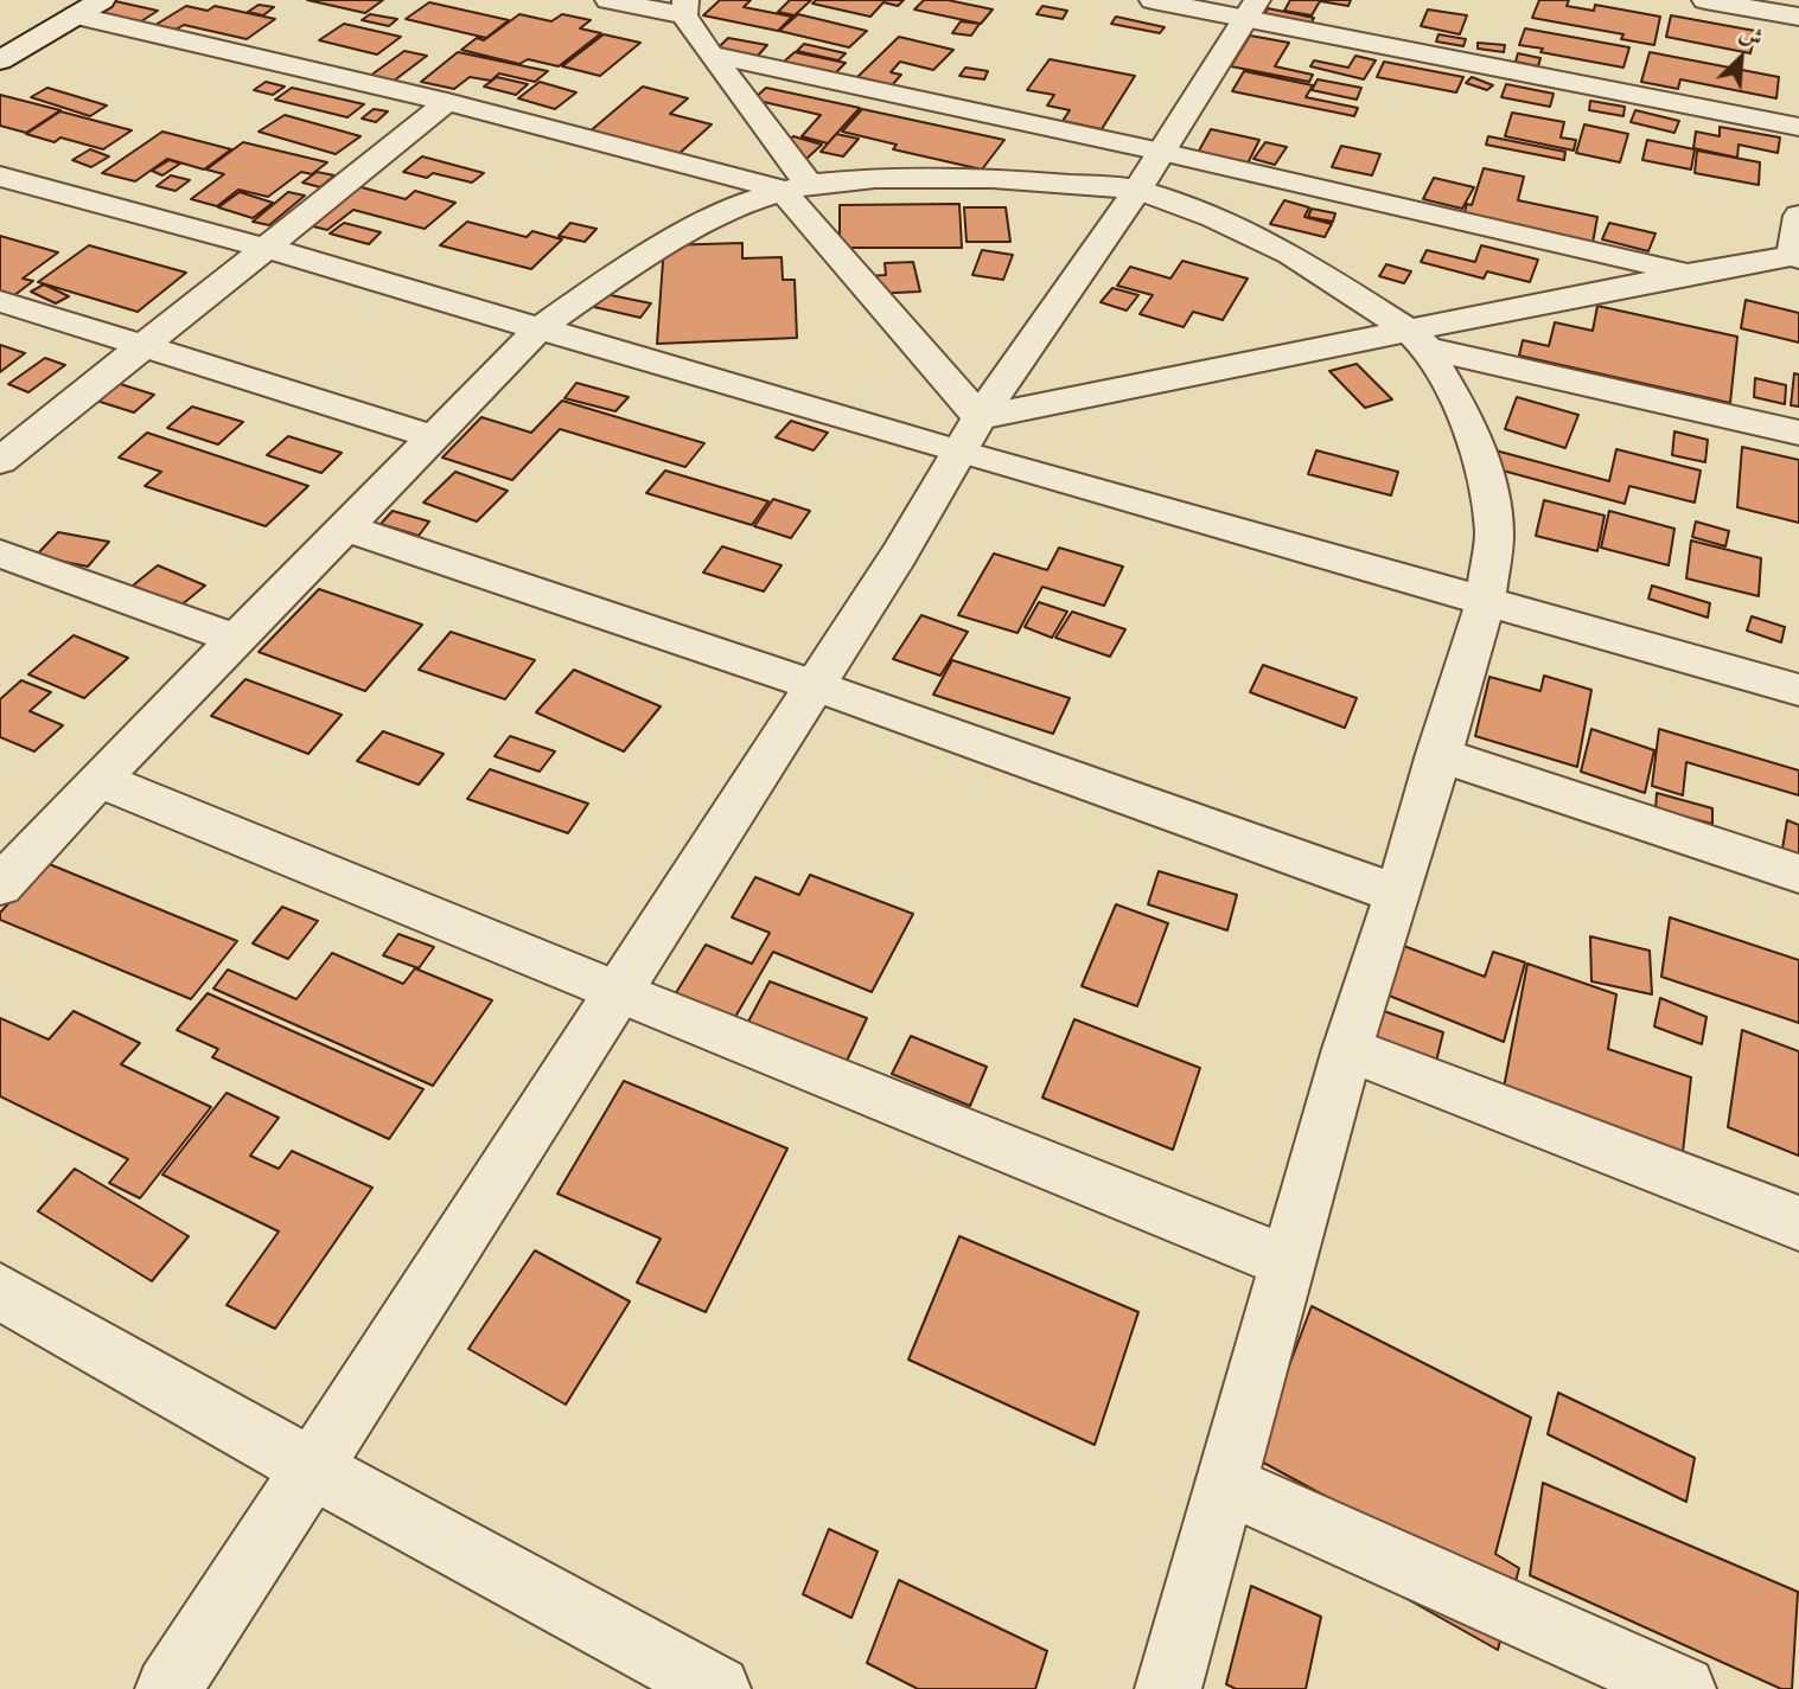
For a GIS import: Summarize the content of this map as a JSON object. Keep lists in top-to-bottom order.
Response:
{
  "north": "top right"
}
